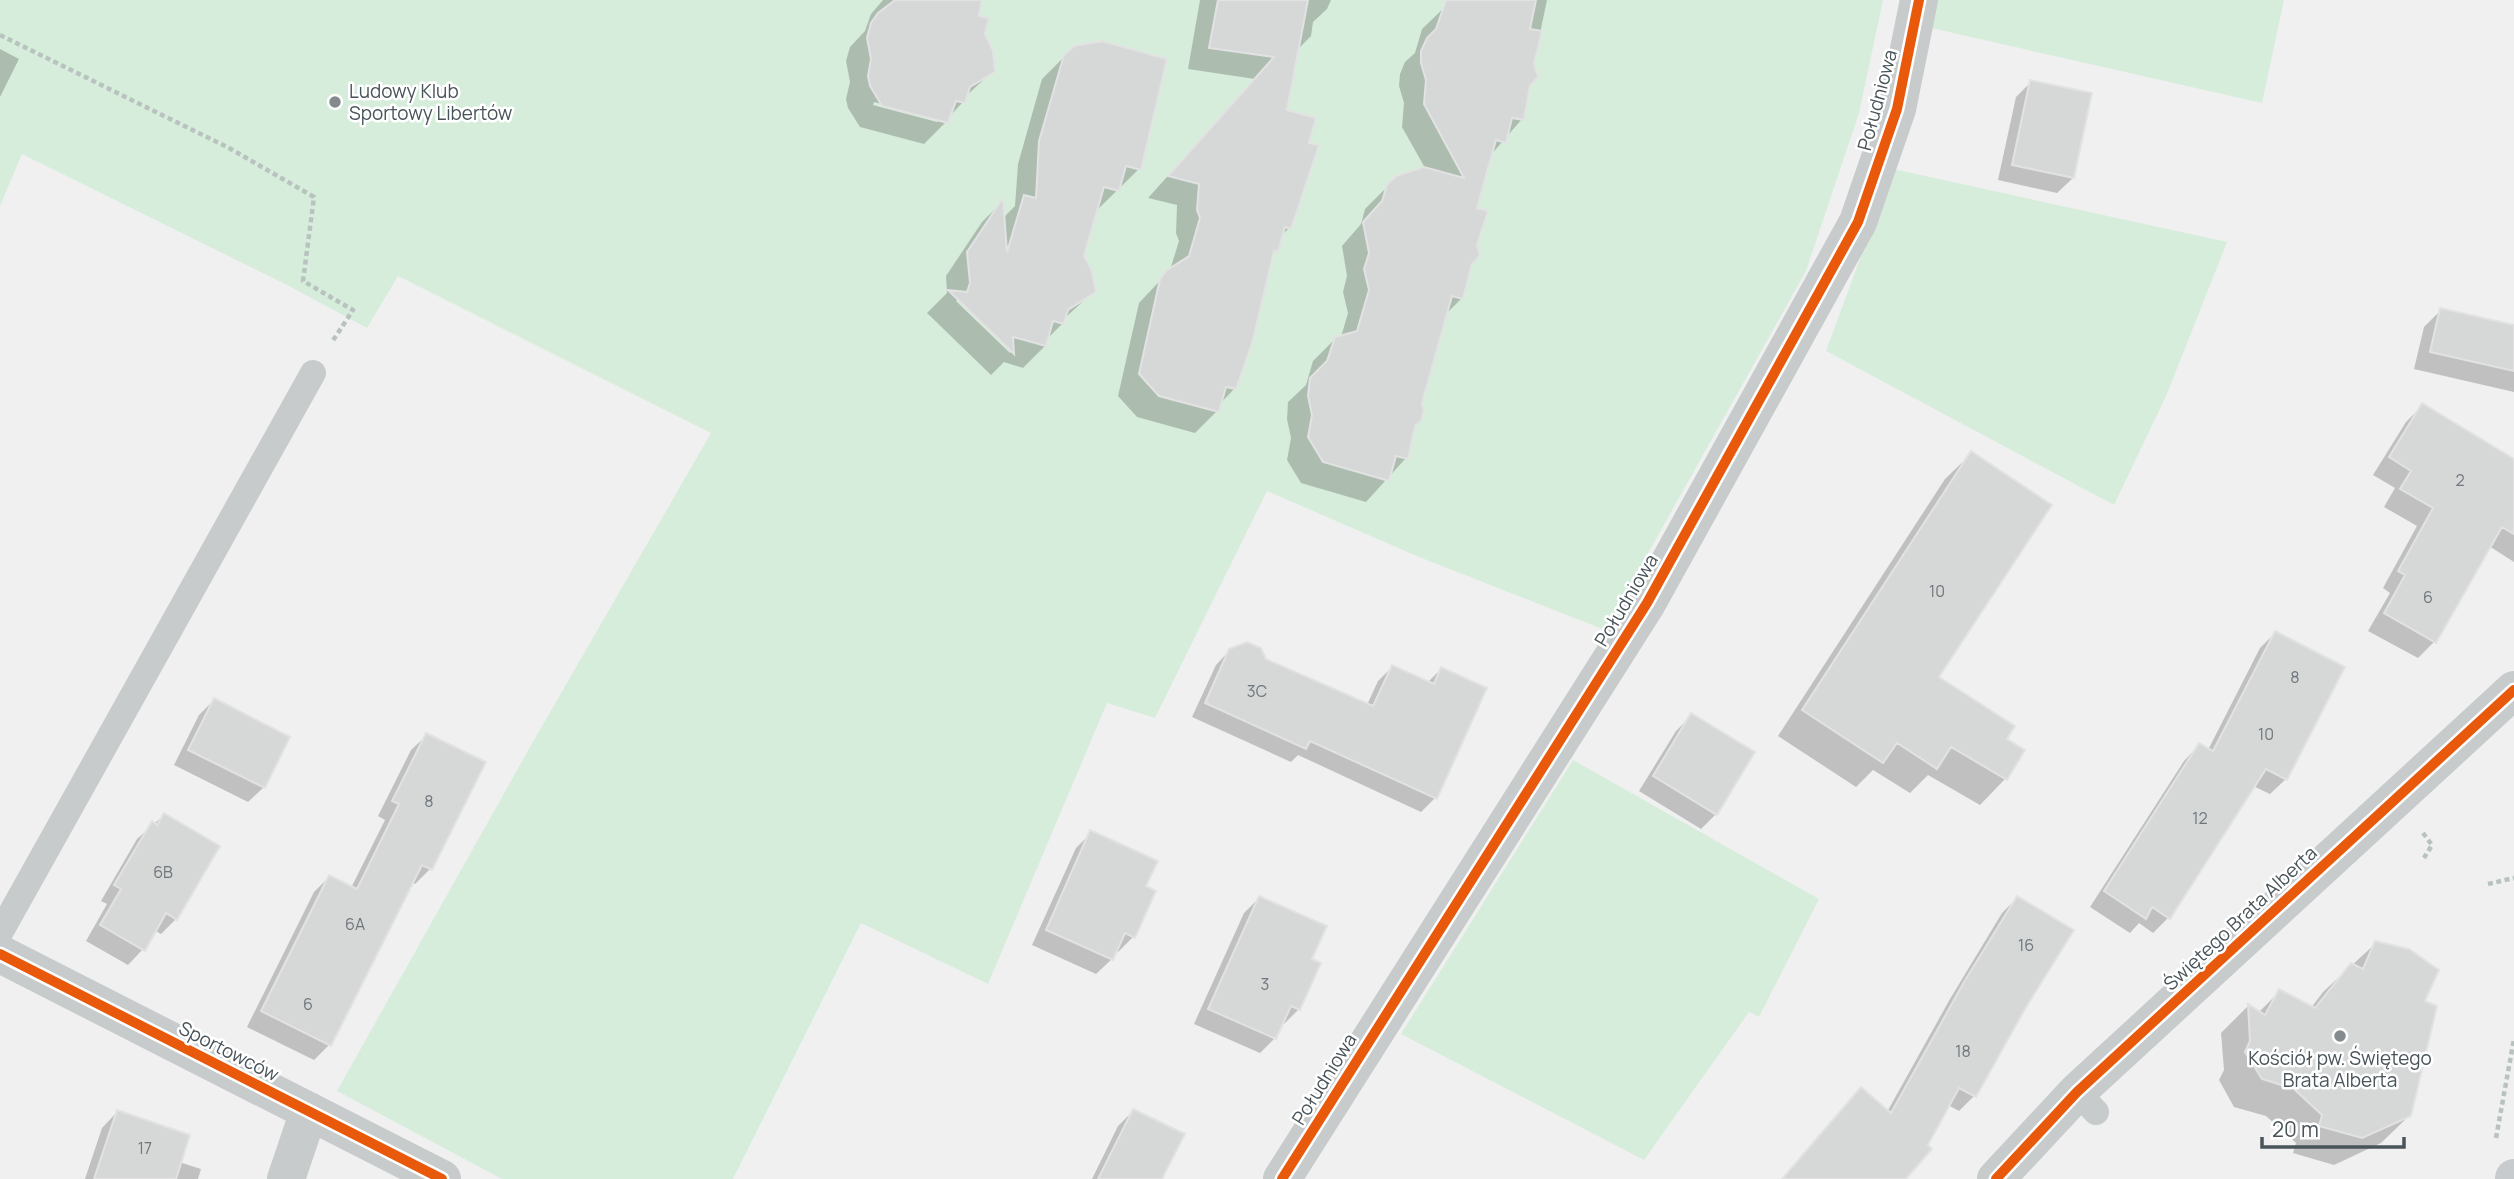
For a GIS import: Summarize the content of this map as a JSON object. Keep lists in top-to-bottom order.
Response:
{
  "streets": {
    "street": ["Południowa", "Świętego Brata Alberta", "Sportowców"]
  },
  "places": ["Ludowy Klub Sportowy Libertów", "Kościół pw. Świętego Brata Alberta"],
  "house_numbers": [
    "2",
    "10",
    "6",
    "8",
    "3C",
    "10",
    "8",
    "12",
    "6B",
    "6A",
    "16",
    "3",
    "6",
    "18",
    "17"
  ],
  "scale_bar": "20 m"
}
